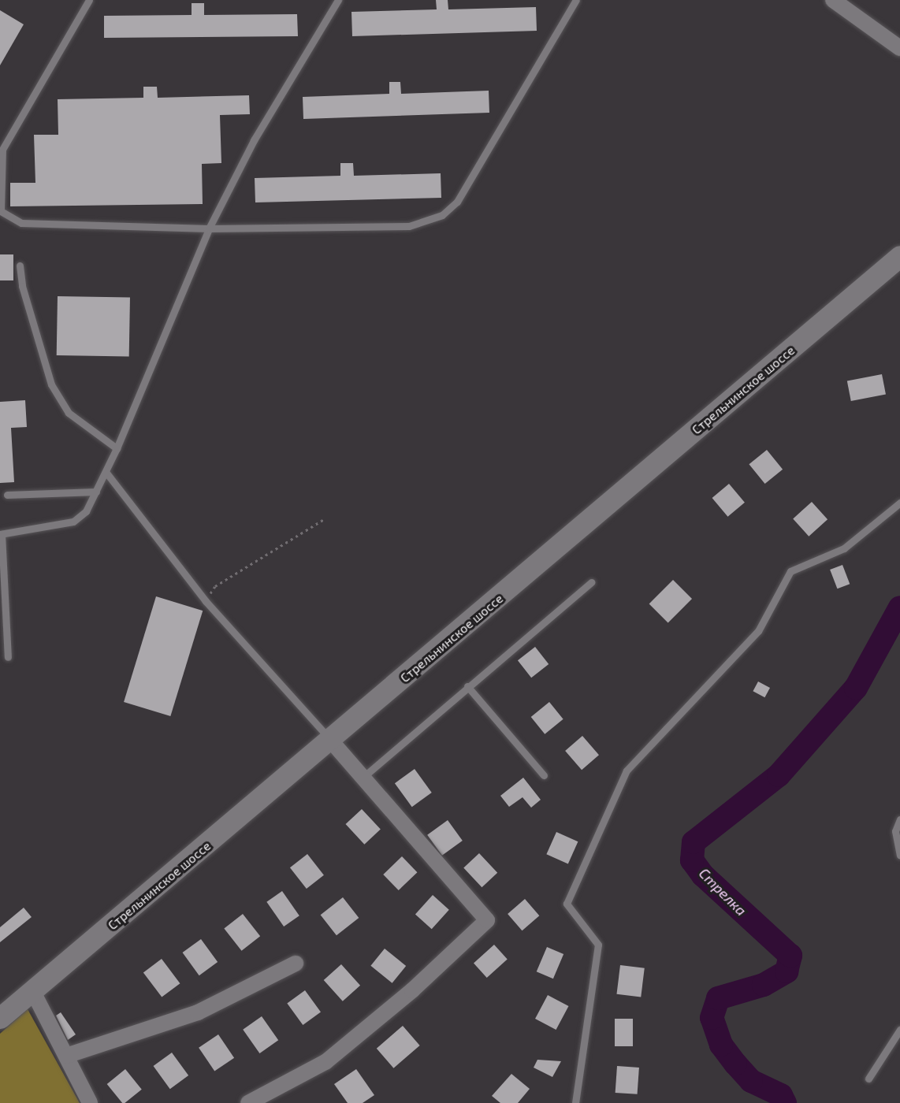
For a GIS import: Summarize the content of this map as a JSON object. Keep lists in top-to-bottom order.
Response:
{
  "streets": {
    "main road": ["Стрельнинское шоссе"]
  },
  "water": ["Стрелка"]
}
